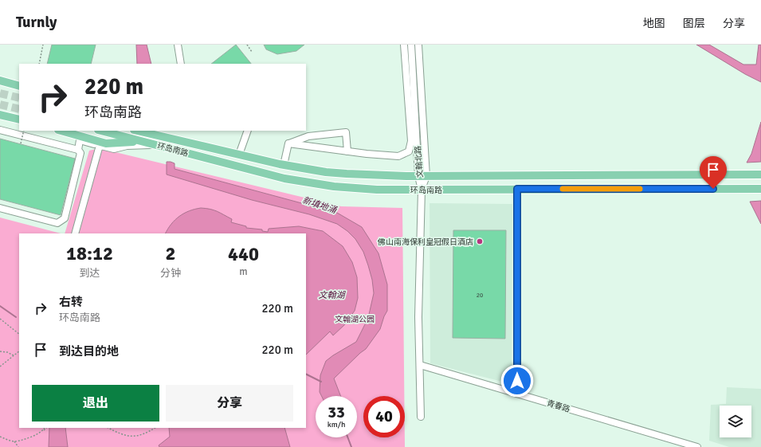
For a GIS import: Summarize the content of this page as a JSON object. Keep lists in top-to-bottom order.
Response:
{
  "streets": {
    "main road": ["环岛南路"],
    "street": ["文翰北路", "青春路"]
  },
  "crossings": [
    ["环岛南路", "文翰北路"],
    ["文翰北路", "青春路"]
  ],
  "water": ["新填地涌", "文翰湖"],
  "parks": ["文翰湖公园"],
  "places": ["佛山南海保利皇冠假日酒店"],
  "house_numbers": ["20"],
  "page": {
    "header": "Turnly",
    "nav": ["地图", "图层", "分享"],
    "turn": ["220 m", "环岛南路"],
    "eta": [
      "18:12",
      "到达",
      "2",
      "分钟",
      "440",
      "m"
    ],
    "list": [
      {
        "name": "右转",
        "note": "环岛南路",
        "value": "220 m"
      },
      {
        "name": "到达目的地",
        "value": "220 m"
      }
    ],
    "buttons": ["退出", "分享"],
    "speed": "33 km/h",
    "limit": "40"
  }
}
